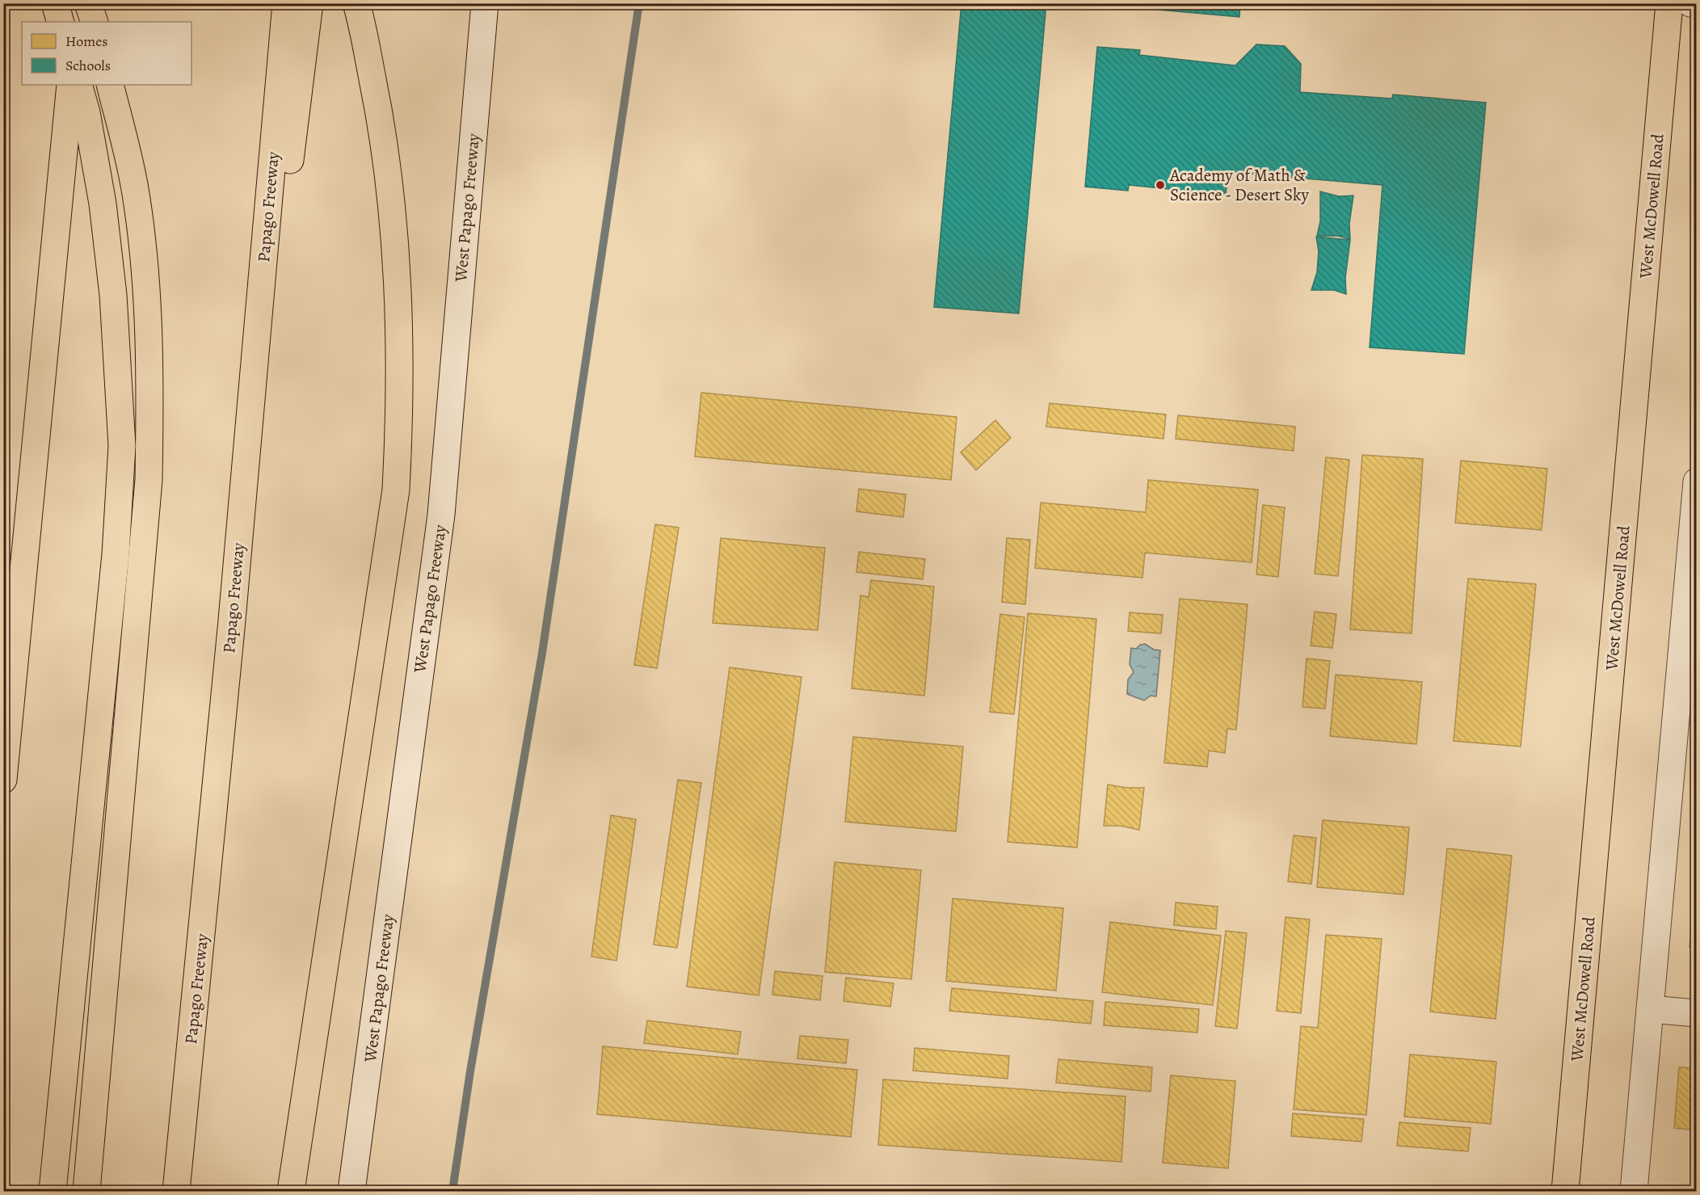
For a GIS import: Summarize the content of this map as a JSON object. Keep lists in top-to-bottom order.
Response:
{
  "streets": {
    "main road": ["West McDowell Road", "Papago Freeway", "West Papago Freeway"]
  },
  "places": ["Academy of Math & Science - Desert Sky"],
  "legend": ["Homes", "Schools"]
}
